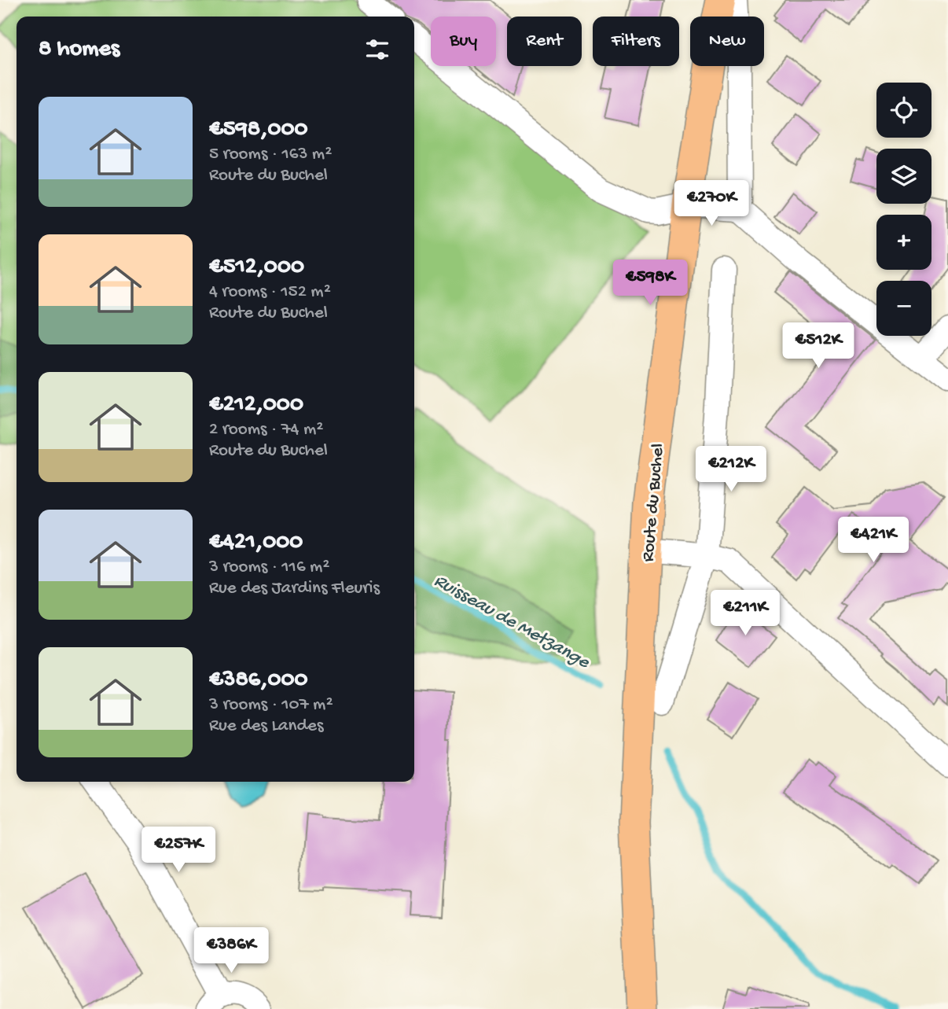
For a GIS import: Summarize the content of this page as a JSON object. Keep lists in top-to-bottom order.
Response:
{
  "streets": {
    "main road": ["Route du Buchel"]
  },
  "water": ["Ruisseau de Metzange"],
  "page": {
    "chip": [
      "Buy",
      "Rent",
      "Filters",
      "New"
    ],
    "heading": "8 homes",
    "map_buttons": ["+", "−"],
    "list": [
      {
        "name": "€598,000",
        "note": "5 rooms · 163 m² · Route du Buchel"
      },
      {
        "name": "€512,000",
        "note": "4 rooms · 152 m² · Route du Buchel"
      },
      {
        "name": "€212,000",
        "note": "2 rooms · 74 m² · Route du Buchel"
      },
      {
        "name": "€421,000",
        "note": "3 rooms · 116 m² · Rue des Jardins Fleuris"
      },
      {
        "name": "€386,000",
        "note": "3 rooms · 107 m² · Rue des Landes"
      }
    ],
    "price": [
      "€270K",
      "€598K",
      "€512K",
      "€212K",
      "€421K",
      "€211K",
      "€257K",
      "€386K"
    ]
  }
}
